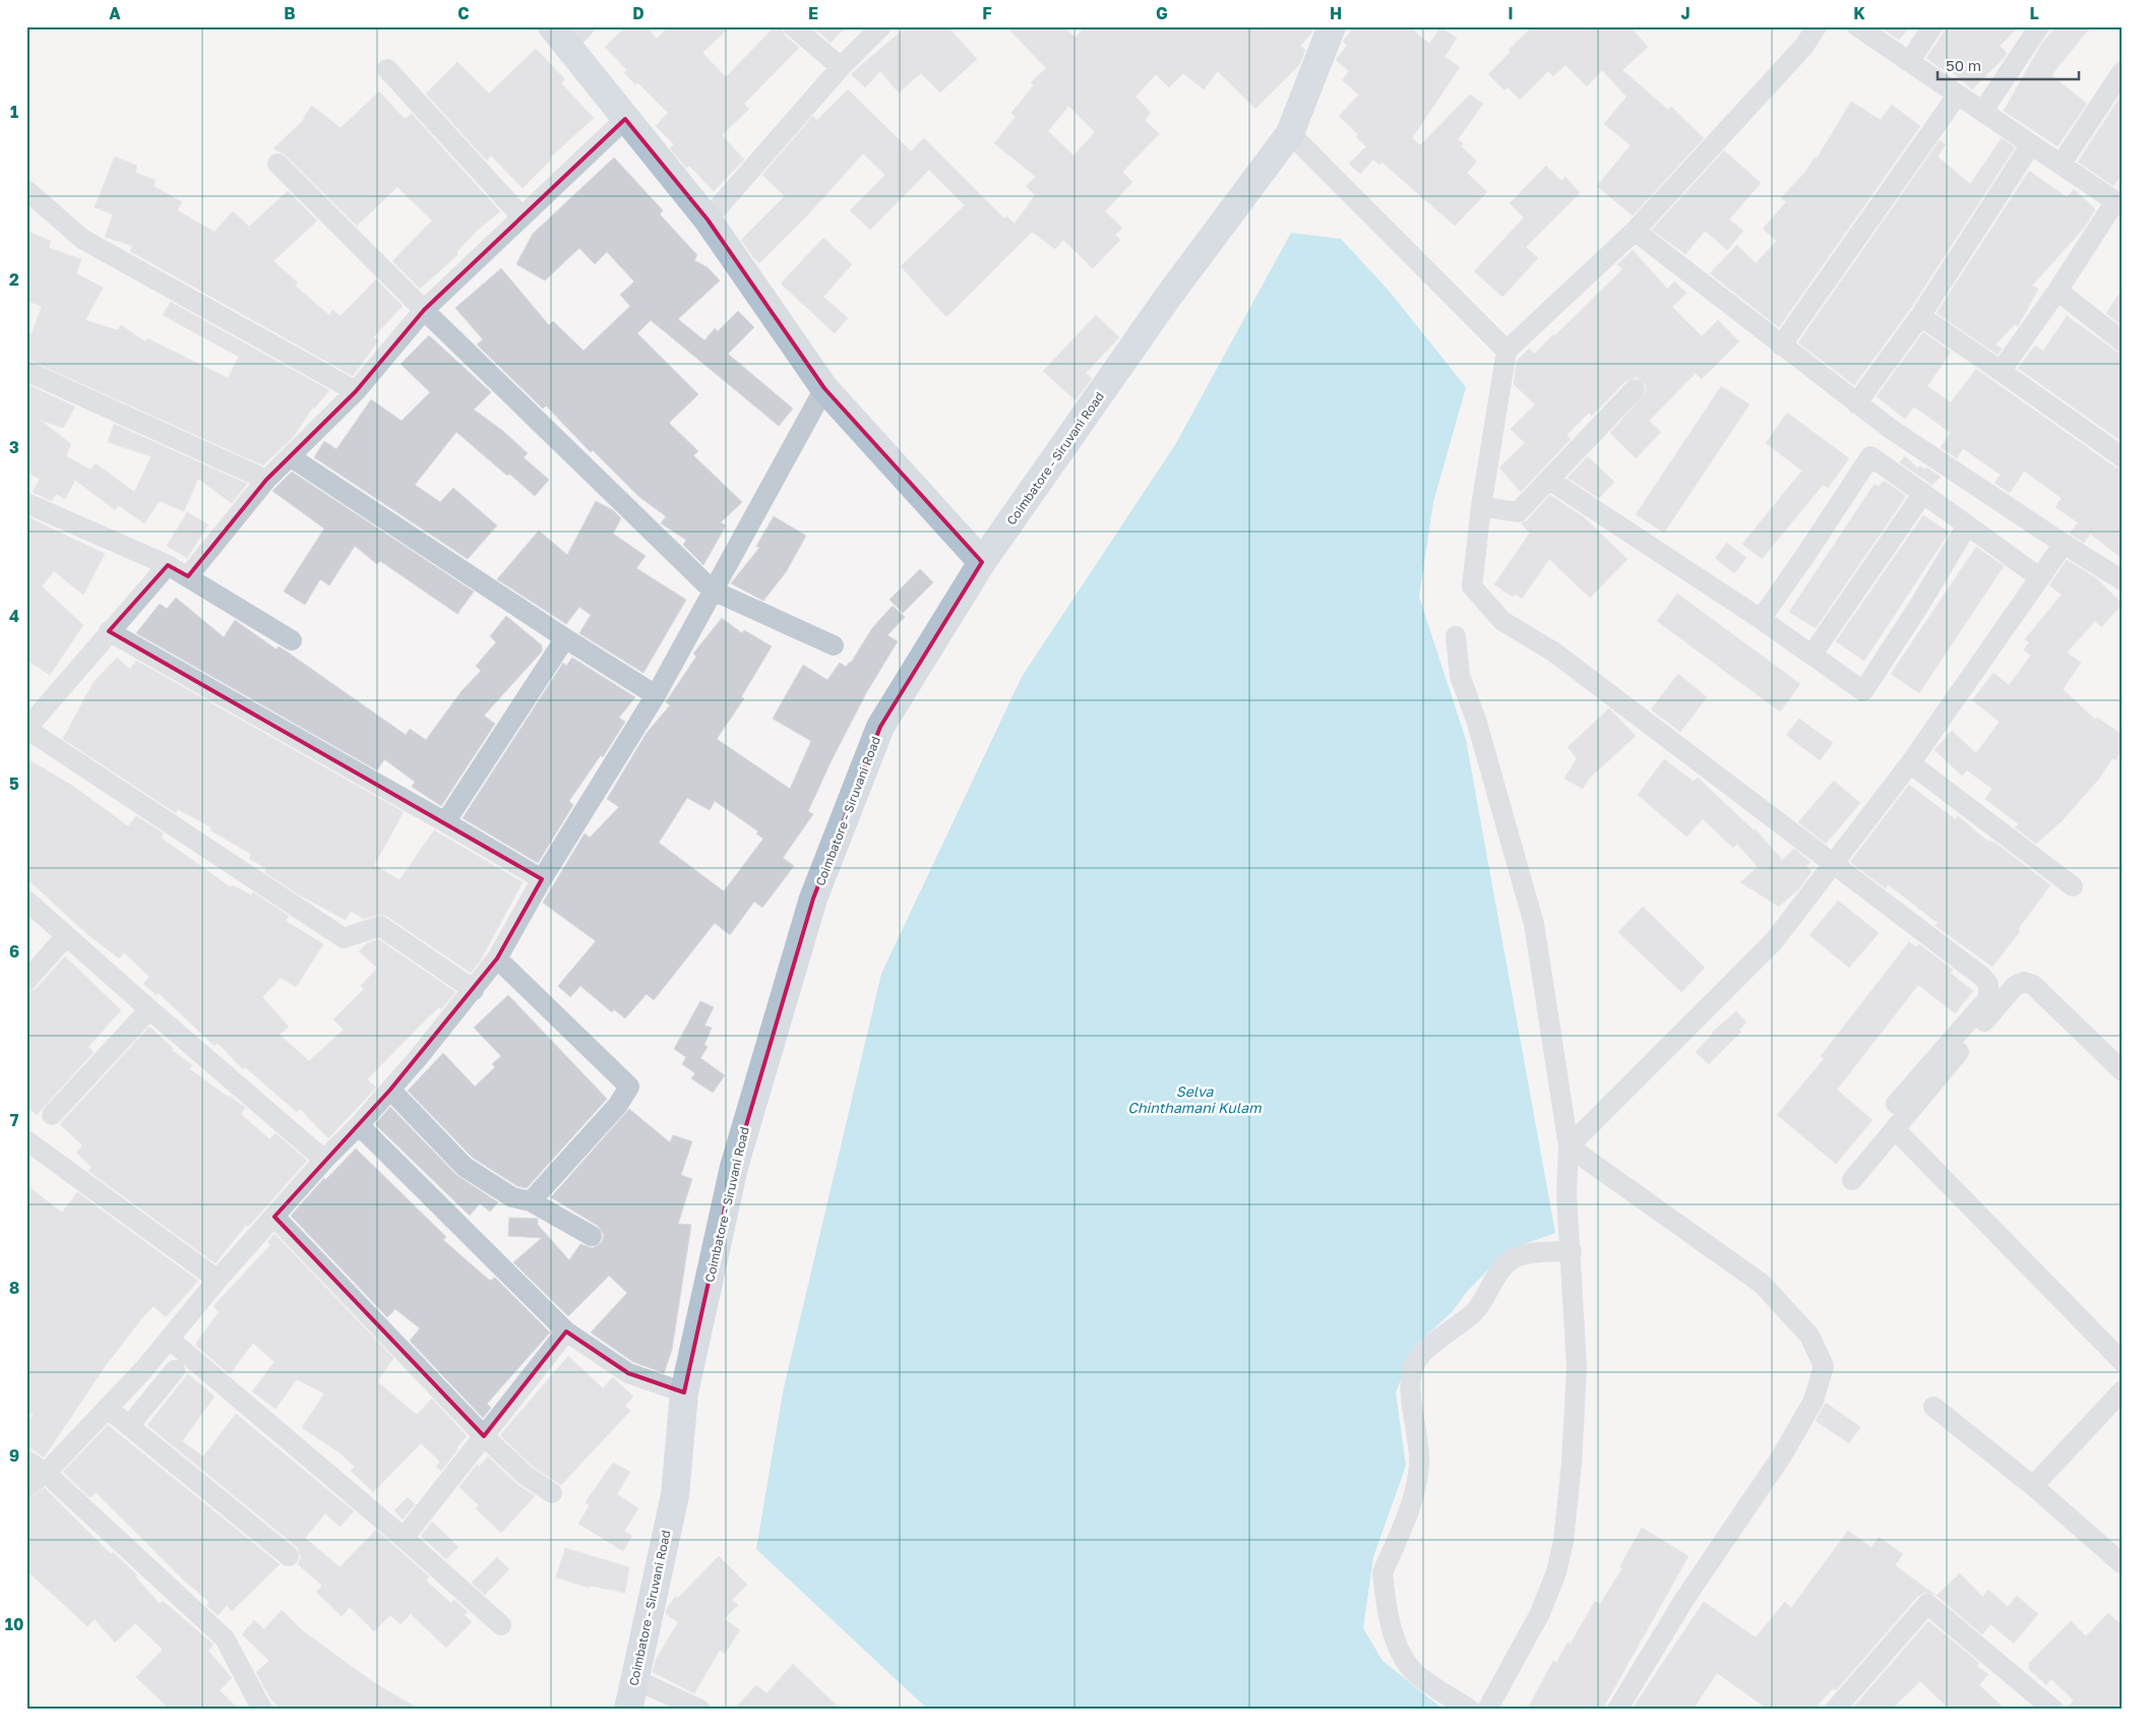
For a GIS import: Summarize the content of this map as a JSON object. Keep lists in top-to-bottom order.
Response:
{
  "streets": {
    "main road": ["Coimbatore - Siruvani Road"]
  },
  "water": ["Selva Chinthamani Kulam"],
  "scale_bar": "50 m",
  "grid": {
    "columns": [
      "A",
      "B",
      "C",
      "D",
      "E",
      "F",
      "G",
      "H",
      "I",
      "J",
      "K",
      "L"
    ],
    "rows": [
      "1",
      "2",
      "3",
      "4",
      "5",
      "6",
      "7",
      "8",
      "9",
      "10"
    ]
  }
}
